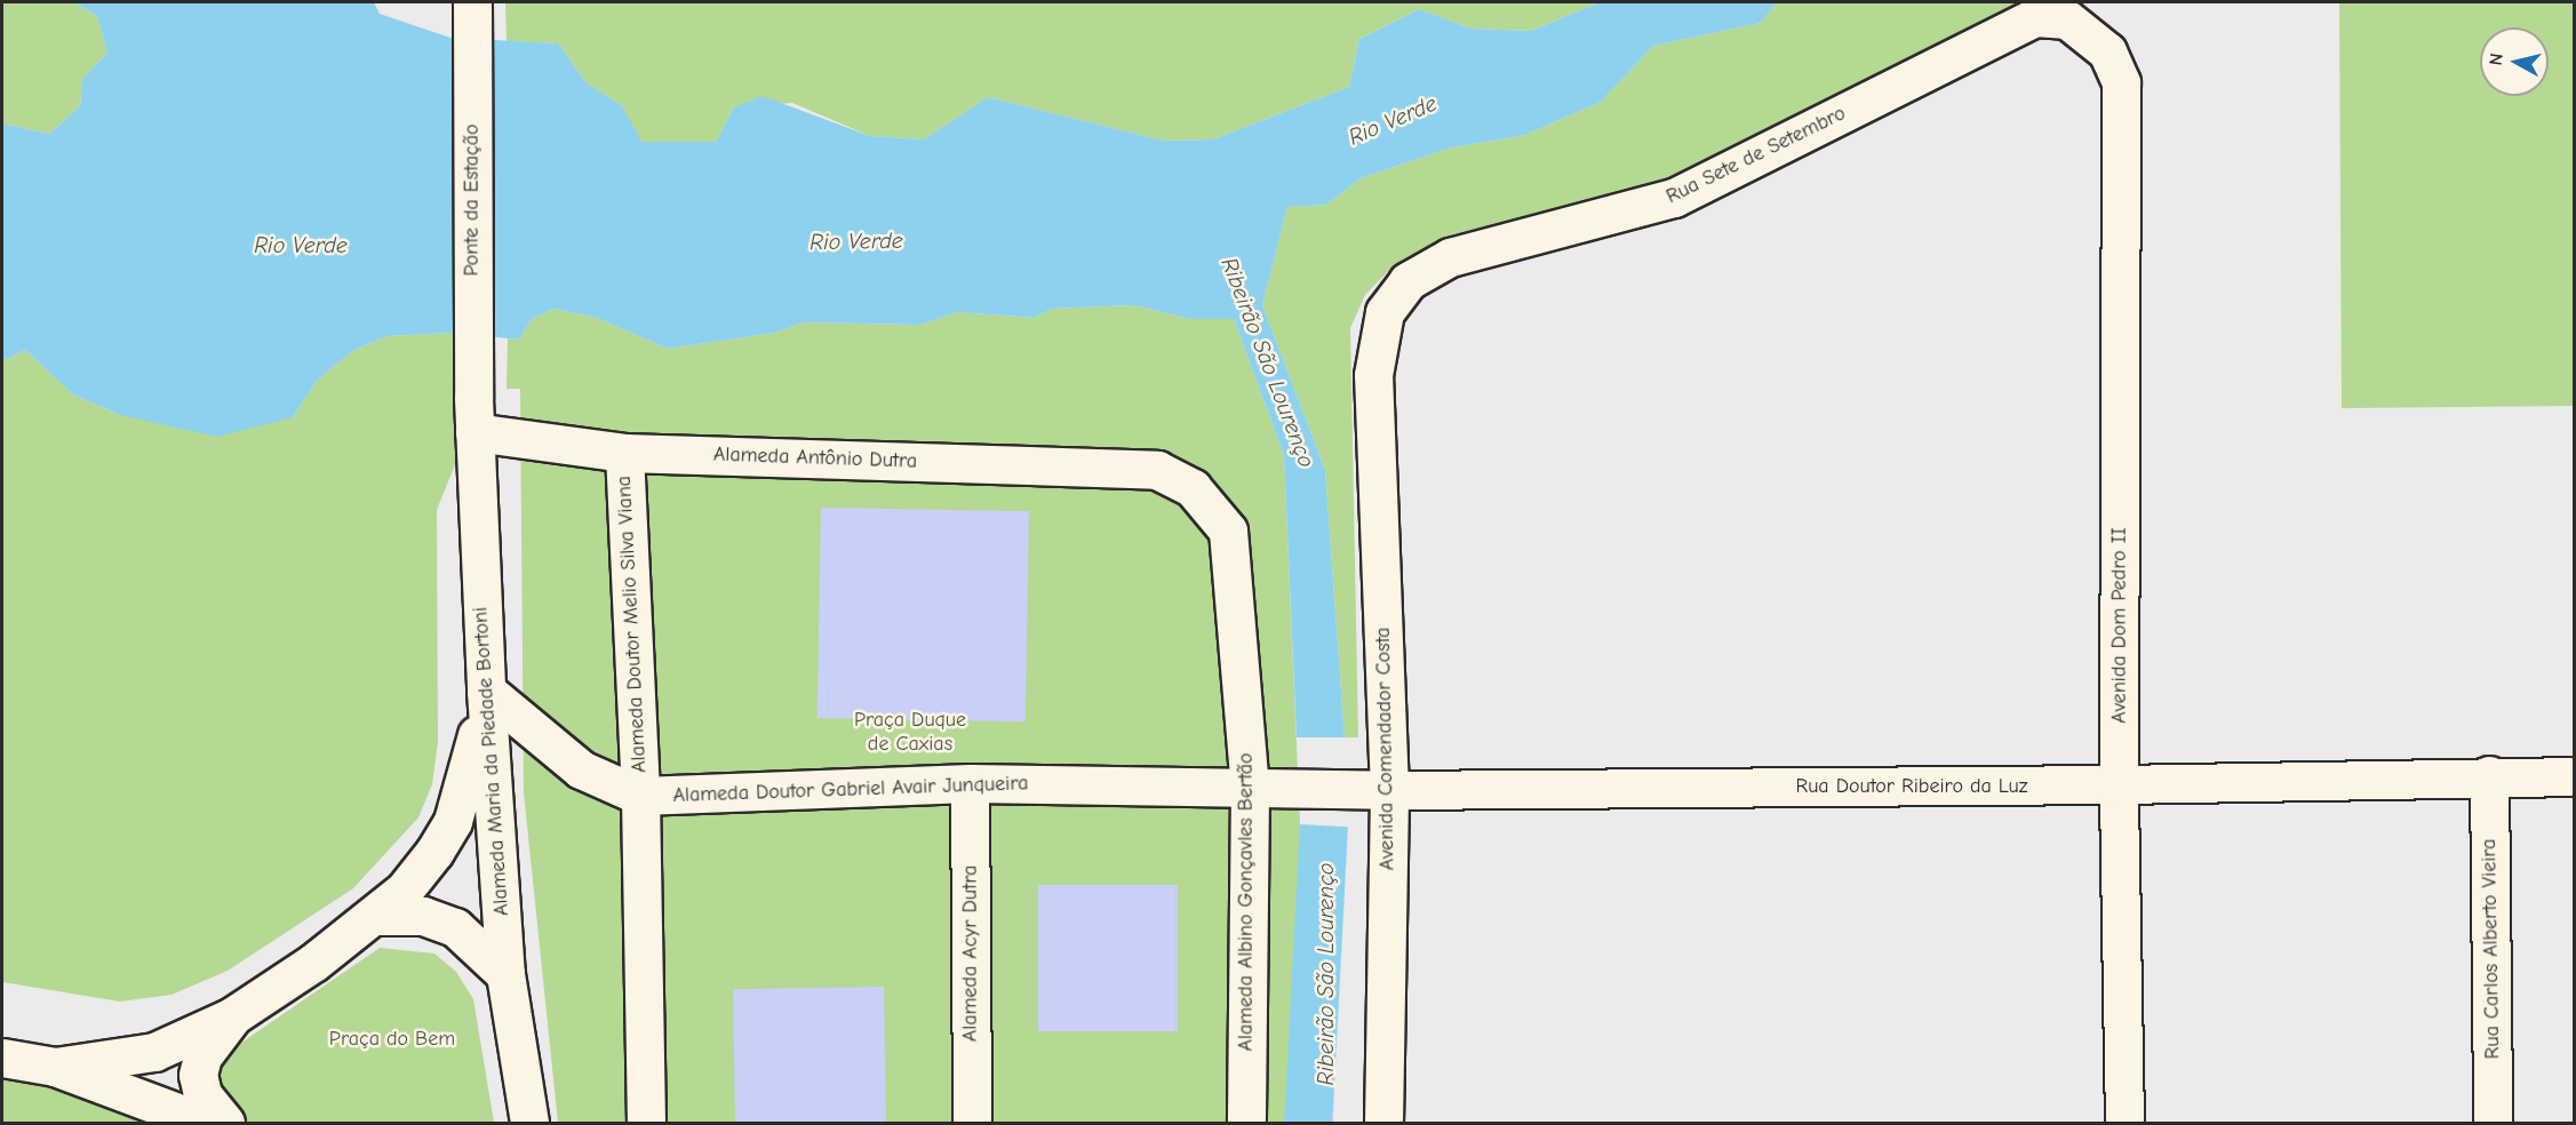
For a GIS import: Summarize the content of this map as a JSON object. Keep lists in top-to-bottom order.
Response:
{
  "streets": {
    "street": [
      "Rua Sete de Setembro",
      "Ponte da Estação",
      "Alameda Antônio Dutra",
      "Alameda Doutor Melio Silva Viana",
      "Avenida Dom Pedro II",
      "Avenida Comendador Costa",
      "Alameda Maria da Piedade Bortoni",
      "Rua Doutor Ribeiro da Luz",
      "Alameda Doutor Gabriel Avair Junqueira",
      "Alameda Albino Gonçavles Bertão",
      "Rua Carlos Alberto Vieira",
      "Alameda Acyr Dutra"
    ]
  },
  "crossings": [
    ["Rua Sete de Setembro", "Avenida Dom Pedro II"],
    ["Rua Sete de Setembro", "Avenida Comendador Costa"],
    ["Ponte da Estação", "Alameda Antônio Dutra"],
    ["Ponte da Estação", "Alameda Maria da Piedade Bortoni"],
    ["Alameda Antônio Dutra", "Alameda Doutor Melio Silva Viana"],
    ["Alameda Antônio Dutra", "Alameda Maria da Piedade Bortoni"],
    ["Alameda Antônio Dutra", "Alameda Albino Gonçavles Bertão"],
    ["Alameda Doutor Melio Silva Viana", "Alameda Doutor Gabriel Avair Junqueira"],
    ["Avenida Dom Pedro II", "Rua Doutor Ribeiro da Luz"],
    ["Avenida Comendador Costa", "Rua Doutor Ribeiro da Luz"],
    ["Alameda Maria da Piedade Bortoni", "Alameda Doutor Gabriel Avair Junqueira"],
    ["Rua Doutor Ribeiro da Luz", "Alameda Doutor Gabriel Avair Junqueira"],
    ["Rua Doutor Ribeiro da Luz", "Alameda Albino Gonçavles Bertão"],
    ["Rua Doutor Ribeiro da Luz", "Rua Carlos Alberto Vieira"],
    ["Alameda Doutor Gabriel Avair Junqueira", "Alameda Albino Gonçavles Bertão"],
    ["Alameda Doutor Gabriel Avair Junqueira", "Alameda Acyr Dutra"]
  ],
  "water": ["Rio Verde", "Ribeirão São Lourenço"],
  "parks": ["Praça Duque de Caxias", "Praça do Bem"],
  "north": "left"
}
